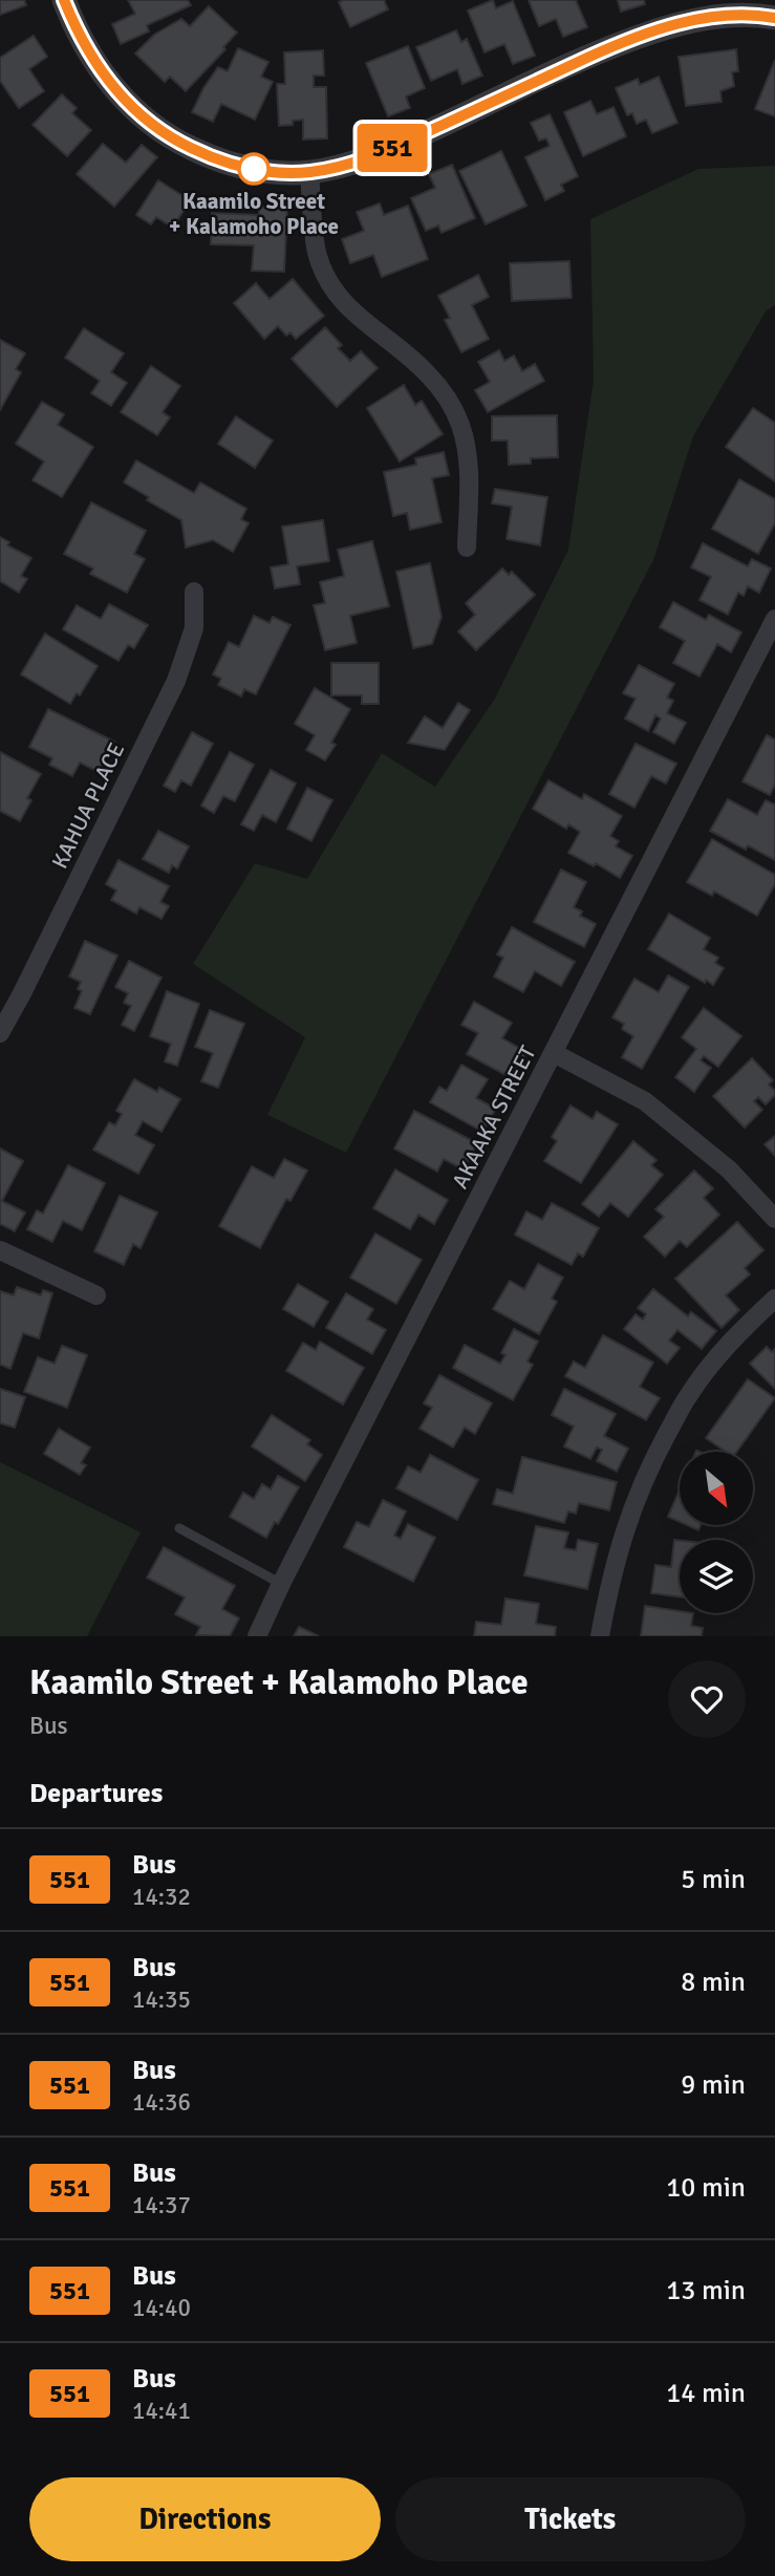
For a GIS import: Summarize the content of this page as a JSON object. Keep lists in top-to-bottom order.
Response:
{
  "streets": {
    "street": ["KAHUA PLACE", "AKAAKA STREET"]
  },
  "places": ["Kaamilo Street + Kalamoho Place"],
  "lines": ["bus line 551"],
  "north": "bottom right",
  "page": {
    "on_map": "551",
    "heading": [
      ["Kaamilo Street + Kalamoho Place", "Bus"],
      "Departures"
    ],
    "list": [
      {
        "mark": "551",
        "name": "Bus",
        "note": "14:32",
        "value": "5 min"
      },
      {
        "mark": "551",
        "name": "Bus",
        "note": "14:35",
        "value": "8 min"
      },
      {
        "mark": "551",
        "name": "Bus",
        "note": "14:36",
        "value": "9 min"
      },
      {
        "mark": "551",
        "name": "Bus",
        "note": "14:37",
        "value": "10 min"
      },
      {
        "mark": "551",
        "name": "Bus",
        "note": "14:40",
        "value": "13 min"
      },
      {
        "mark": "551",
        "name": "Bus",
        "note": "14:41",
        "value": "14 min"
      }
    ],
    "buttons": ["Directions", "Tickets"]
  }
}
